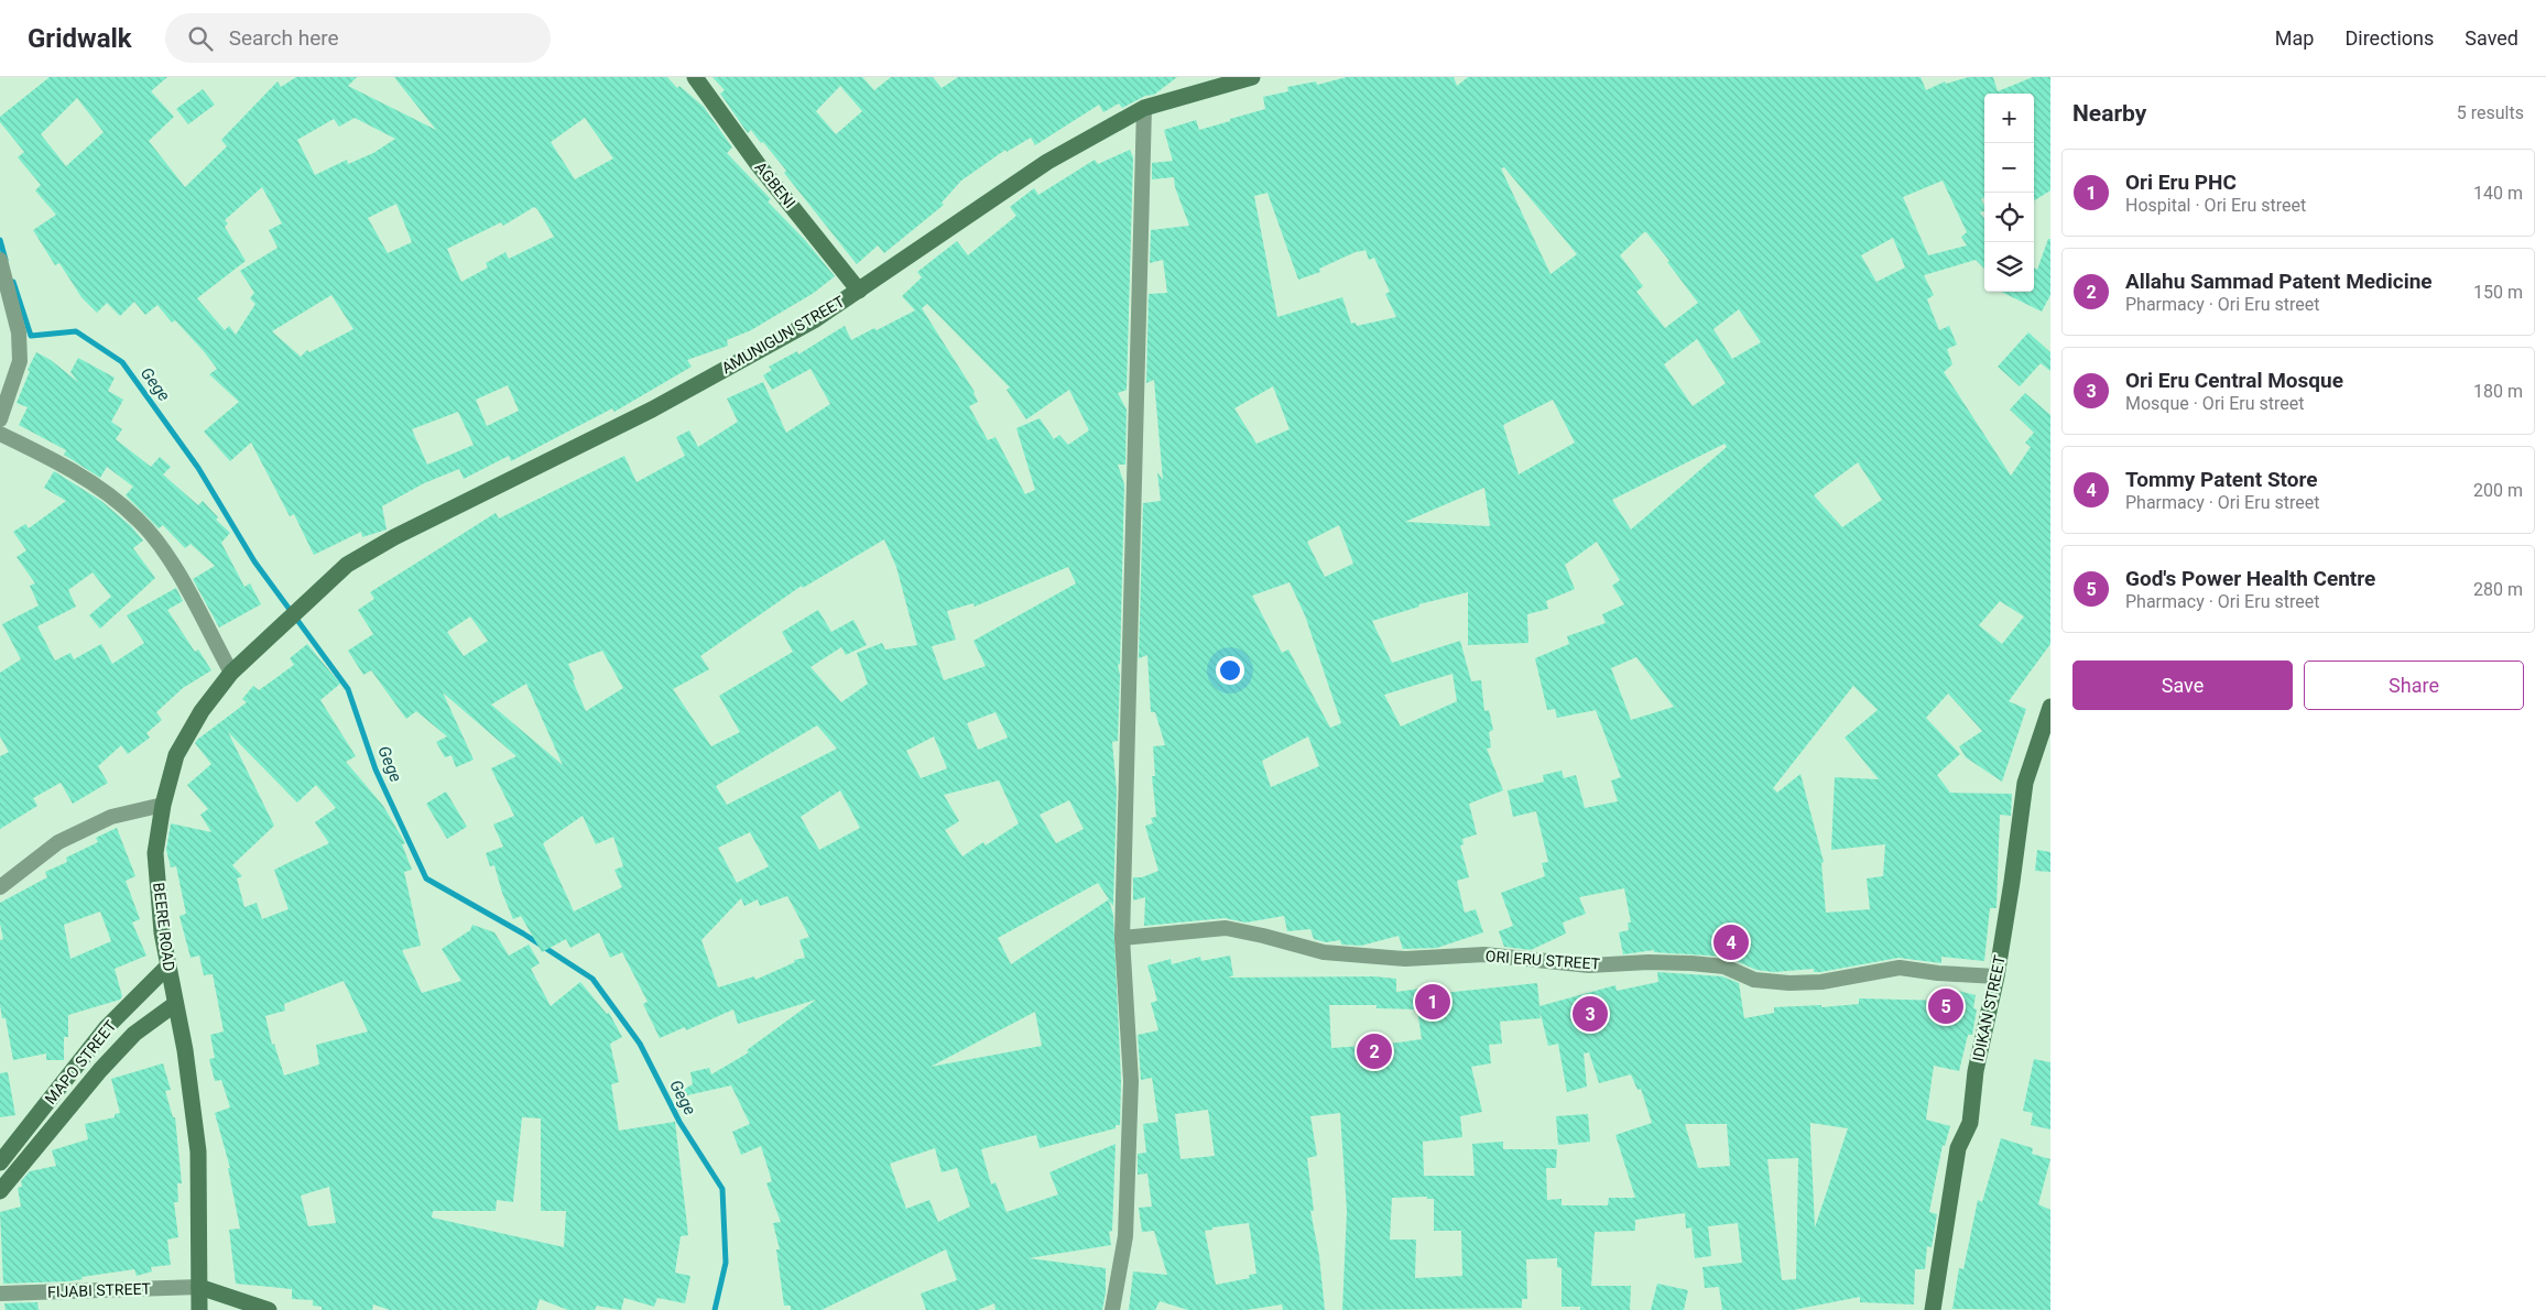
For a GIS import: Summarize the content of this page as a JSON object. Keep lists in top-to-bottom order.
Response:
{
  "streets": {
    "main road": [
      "AGBENI",
      "AMUNIGUN STREET",
      "BEERE ROAD",
      "IDIKAN STREET",
      "MAPO STREET"
    ],
    "street": ["ORI ERU STREET", "FIJABI STREET"]
  },
  "crossings": [
    ["AGBENI", "AMUNIGUN STREET"],
    ["AMUNIGUN STREET", "BEERE ROAD"],
    ["BEERE ROAD", "MAPO STREET"],
    ["BEERE ROAD", "FIJABI STREET"],
    ["ORI ERU STREET", "IDIKAN STREET"]
  ],
  "water": ["Gege"],
  "page": {
    "header": "Gridwalk",
    "search": "Search here",
    "nav": ["Map", "Directions", "Saved"],
    "heading": ["Nearby", "5 results"],
    "map_buttons": ["+", "−"],
    "list": [
      {
        "mark": "1",
        "name": "Ori Eru PHC",
        "note": "Hospital · Ori Eru street",
        "value": "140 m"
      },
      {
        "mark": "2",
        "name": "Allahu Sammad Patent Medicine",
        "note": "Pharmacy · Ori Eru street",
        "value": "150 m"
      },
      {
        "mark": "3",
        "name": "Ori Eru Central Mosque",
        "note": "Mosque · Ori Eru street",
        "value": "180 m"
      },
      {
        "mark": "4",
        "name": "Tommy Patent Store",
        "note": "Pharmacy · Ori Eru street",
        "value": "200 m"
      },
      {
        "mark": "5",
        "name": "God's Power Health Centre",
        "note": "Pharmacy · Ori Eru street",
        "value": "280 m"
      }
    ],
    "buttons": ["Save", "Share"],
    "pins": [
      "4",
      "1",
      "5",
      "3",
      "2"
    ]
  }
}
